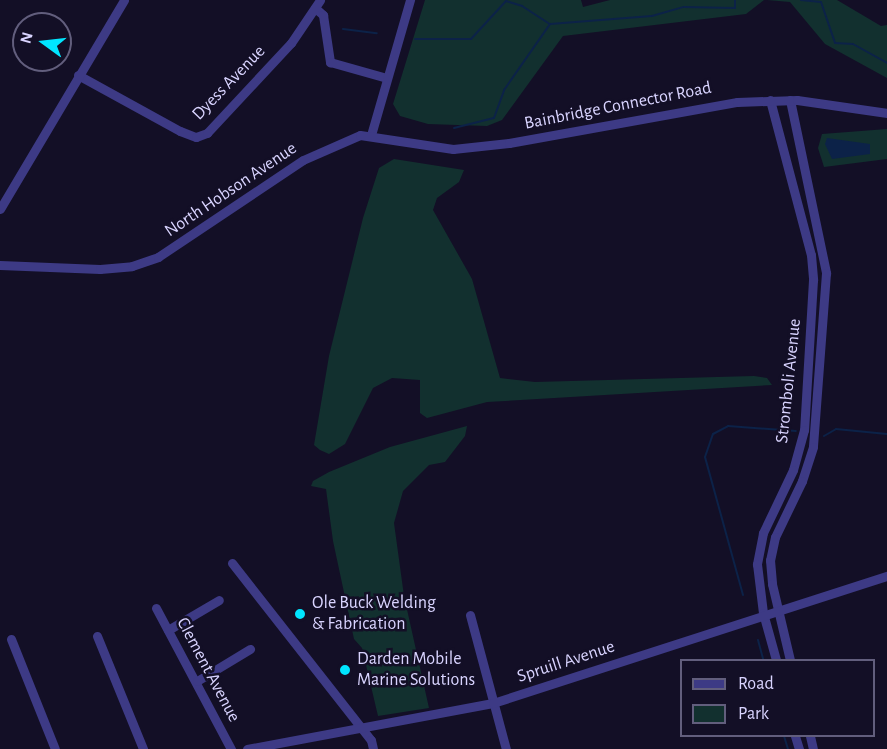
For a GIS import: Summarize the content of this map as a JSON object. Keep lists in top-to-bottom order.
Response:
{
  "streets": {
    "street": [
      "Dyess Avenue",
      "Bainbridge Connector Road",
      "North Hobson Avenue",
      "Stromboli Avenue",
      "Spruill Avenue",
      "Clement Avenue"
    ]
  },
  "crossings": [
    ["Bainbridge Connector Road", "North Hobson Avenue"],
    ["Bainbridge Connector Road", "Stromboli Avenue"],
    ["Stromboli Avenue", "Spruill Avenue"]
  ],
  "places": ["Ole Buck Welding & Fabrication", "Darden Mobile Marine Solutions"],
  "legend": ["Road", "Park"],
  "north": "left"
}
